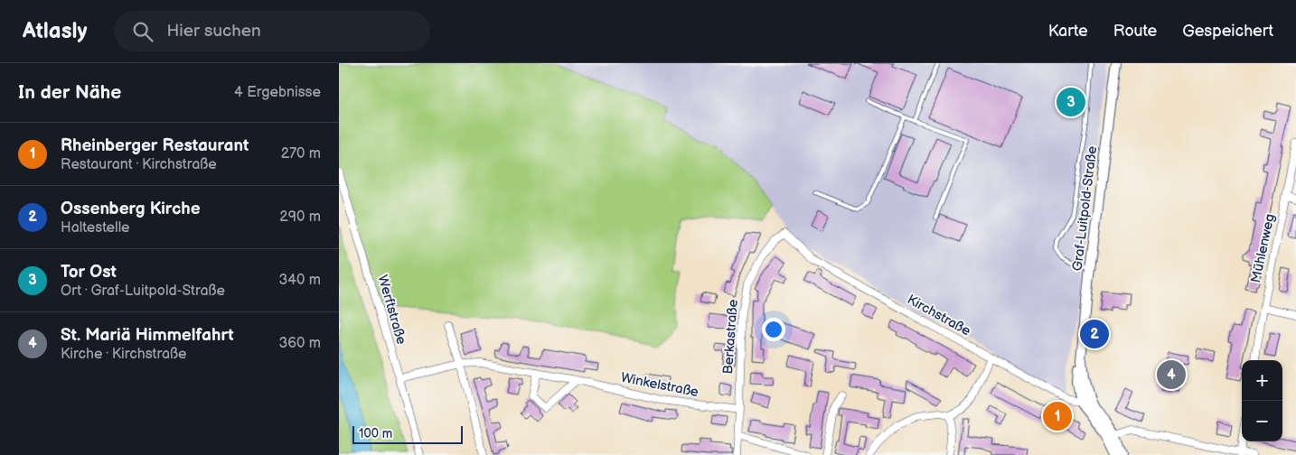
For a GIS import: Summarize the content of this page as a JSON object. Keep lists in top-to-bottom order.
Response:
{
  "streets": {
    "street": [
      "Graf-Luitpold-Straße",
      "Mühlenweg",
      "Werftstraße",
      "Kirchstraße",
      "Berkastraße",
      "Winkelstraße"
    ]
  },
  "crossings": [
    ["Graf-Luitpold-Straße", "Kirchstraße"],
    ["Werftstraße", "Winkelstraße"],
    ["Kirchstraße", "Berkastraße"],
    ["Berkastraße", "Winkelstraße"]
  ],
  "scale_bar": "100 m",
  "page": {
    "header": "Atlasly",
    "search": "Hier suchen",
    "nav": ["Karte", "Route", "Gespeichert"],
    "heading": ["In der Nähe", "4 Ergebnisse"],
    "pins": [
      "3",
      "2",
      "4",
      "1"
    ],
    "list": [
      {
        "mark": "1",
        "name": "Rheinberger Restaurant",
        "note": "Restaurant · Kirchstraße",
        "value": "270 m"
      },
      {
        "mark": "2",
        "name": "Ossenberg Kirche",
        "note": "Haltestelle",
        "value": "290 m"
      },
      {
        "mark": "3",
        "name": "Tor Ost",
        "note": "Ort · Graf-Luitpold-Straße",
        "value": "340 m"
      },
      {
        "mark": "4",
        "name": "St. Mariä Himmelfahrt",
        "note": "Kirche · Kirchstraße",
        "value": "360 m"
      }
    ],
    "map_buttons": ["+", "−"],
    "scale": "100 m"
  }
}
